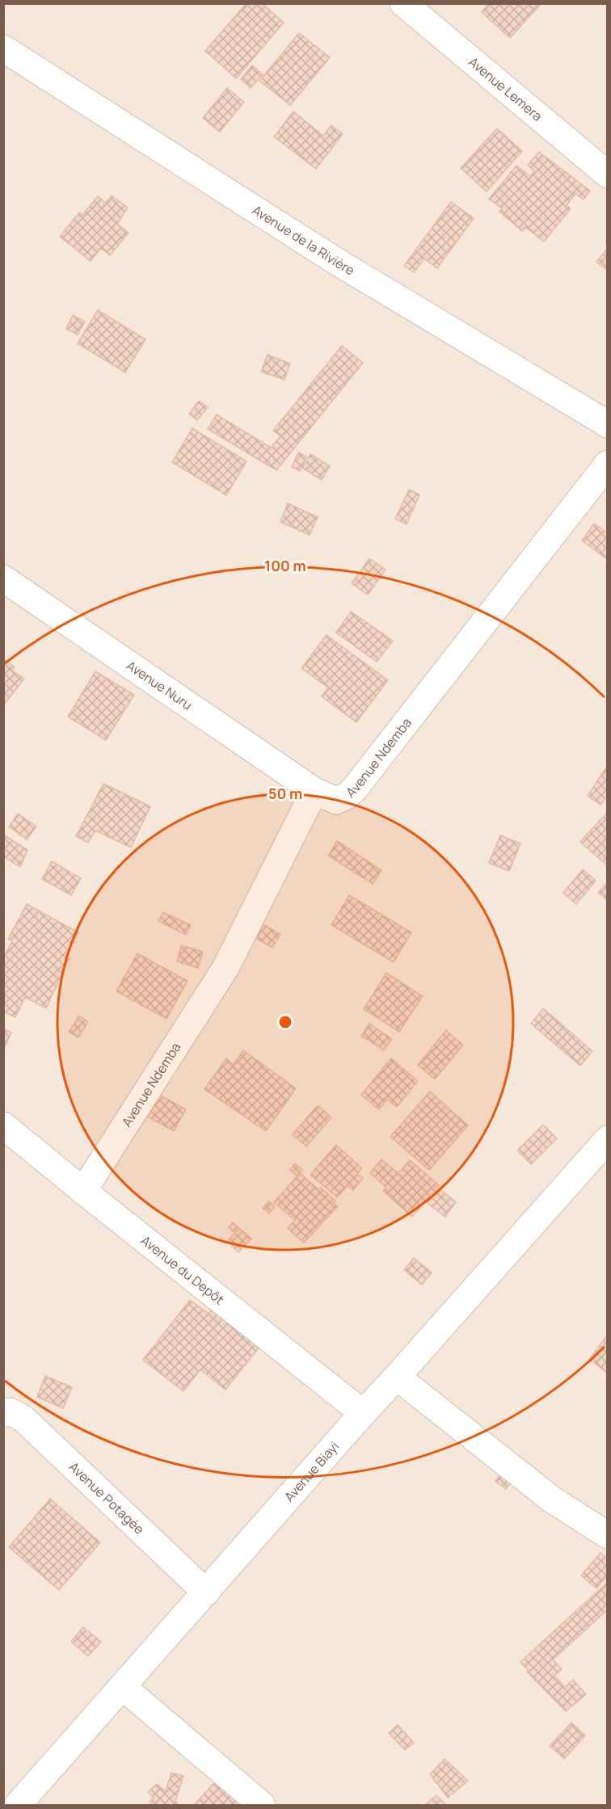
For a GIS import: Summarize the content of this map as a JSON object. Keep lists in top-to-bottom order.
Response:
{
  "streets": {
    "street": [
      "Avenue Lemera",
      "Avenue de la Rivière",
      "Avenue Nuru",
      "Avenue Ndemba",
      "Avenue du Depôt",
      "Avenue Biayi",
      "Avenue Potagée"
    ]
  },
  "crossings": [
    ["Avenue Nuru", "Avenue Ndemba"],
    ["Avenue Ndemba", "Avenue du Depôt"],
    ["Avenue du Depôt", "Avenue Biayi"],
    ["Avenue Biayi", "Avenue Potagée"]
  ],
  "rings": ["100 m", "50 m"]
}
